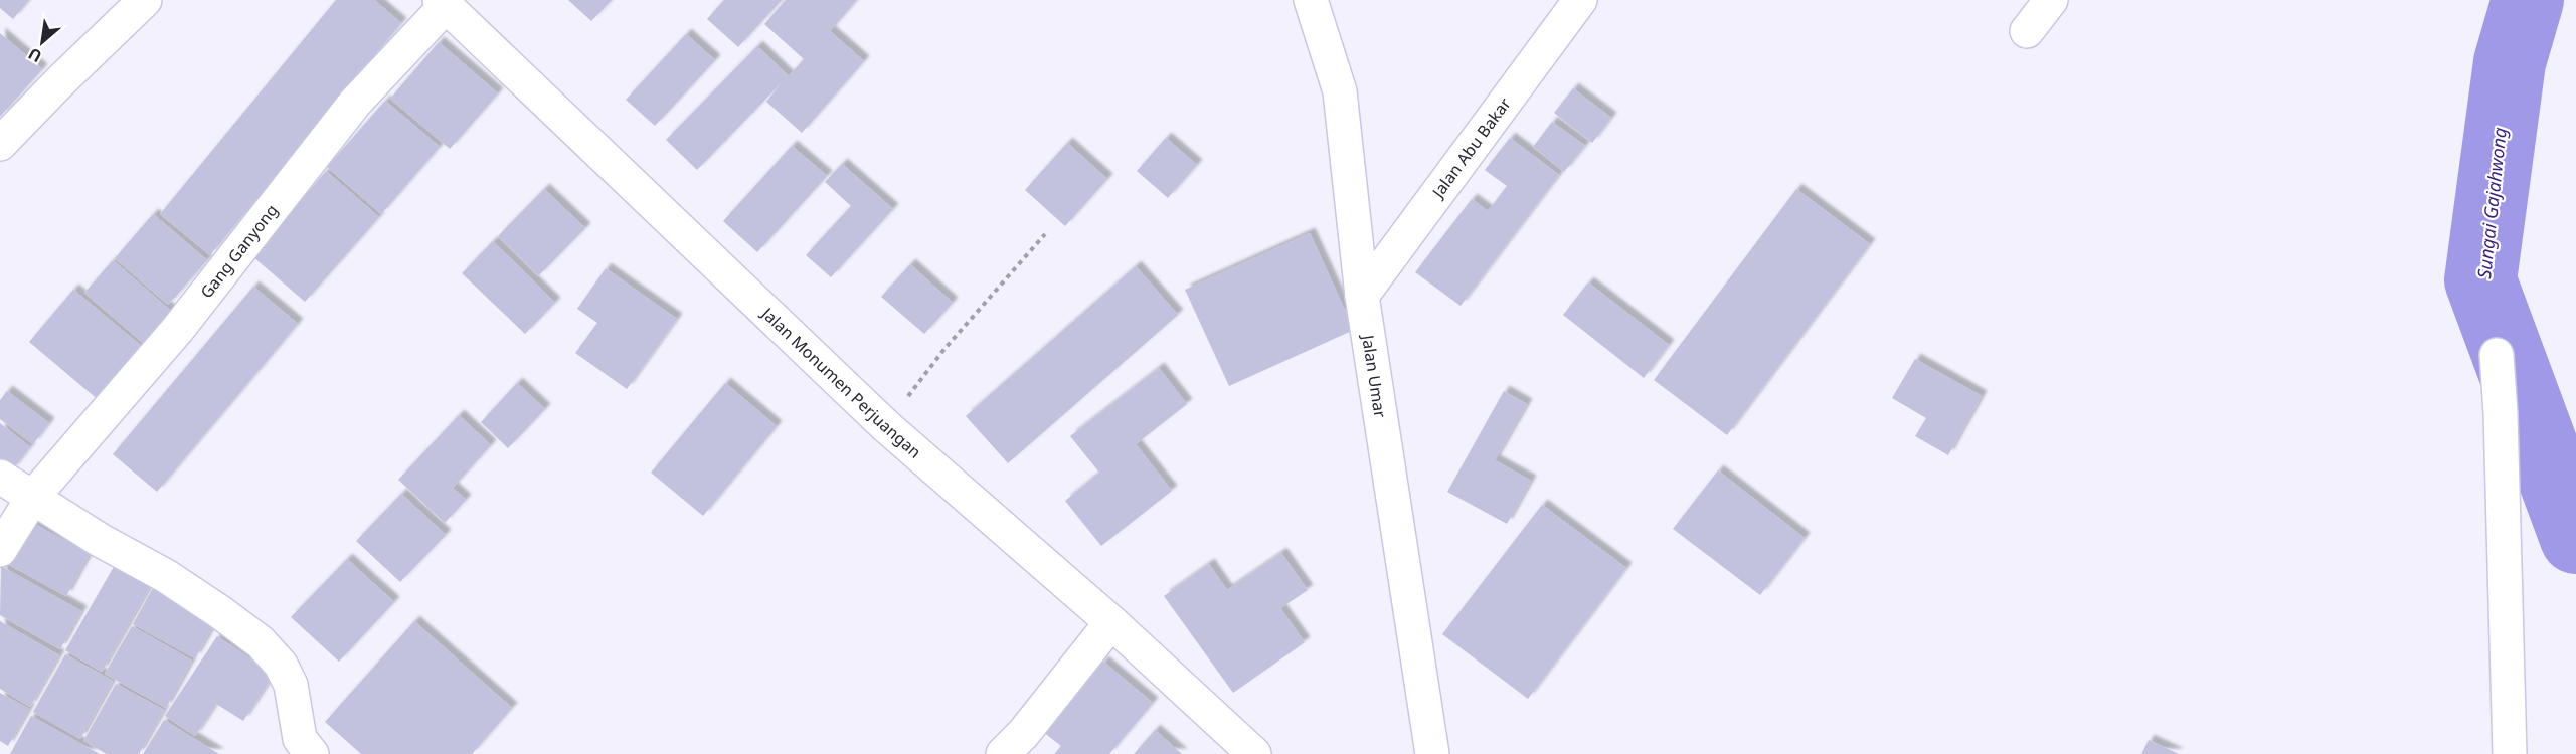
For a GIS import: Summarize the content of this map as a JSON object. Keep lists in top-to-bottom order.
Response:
{
  "streets": {
    "street": [
      "Jalan Abu Bakar",
      "Gang Ganyong",
      "Jalan Umar",
      "Jalan Monumen Perjuangan"
    ]
  },
  "crossings": [
    ["Jalan Abu Bakar", "Jalan Umar"],
    ["Gang Ganyong", "Jalan Monumen Perjuangan"]
  ],
  "water": ["Sungai Gajahwong"],
  "north": "bottom left"
}
